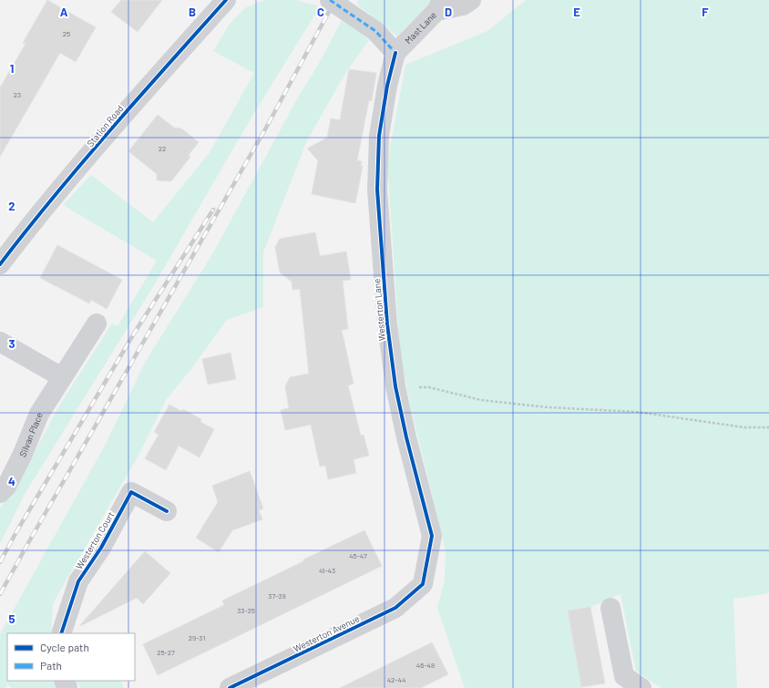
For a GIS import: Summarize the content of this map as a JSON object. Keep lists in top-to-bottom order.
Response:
{
  "streets": {
    "street": [
      "Mast Lane",
      "Station Road",
      "Westerton Lane",
      "Silvan Place",
      "Westerton Court",
      "Westerton Avenue"
    ]
  },
  "crossings": [
    ["Mast Lane", "Westerton Lane"],
    ["Westerton Lane", "Westerton Avenue"]
  ],
  "house_numbers": [
    "25",
    "23",
    "22",
    "45-47",
    "41-43",
    "37-39",
    "33-35",
    "29-31",
    "25-27",
    "46-48",
    "42-44"
  ],
  "legend": ["Cycle path", "Path"],
  "grid": {
    "columns": [
      "A",
      "B",
      "C",
      "D",
      "E",
      "F"
    ],
    "rows": [
      "1",
      "2",
      "3",
      "4",
      "5"
    ]
  }
}
